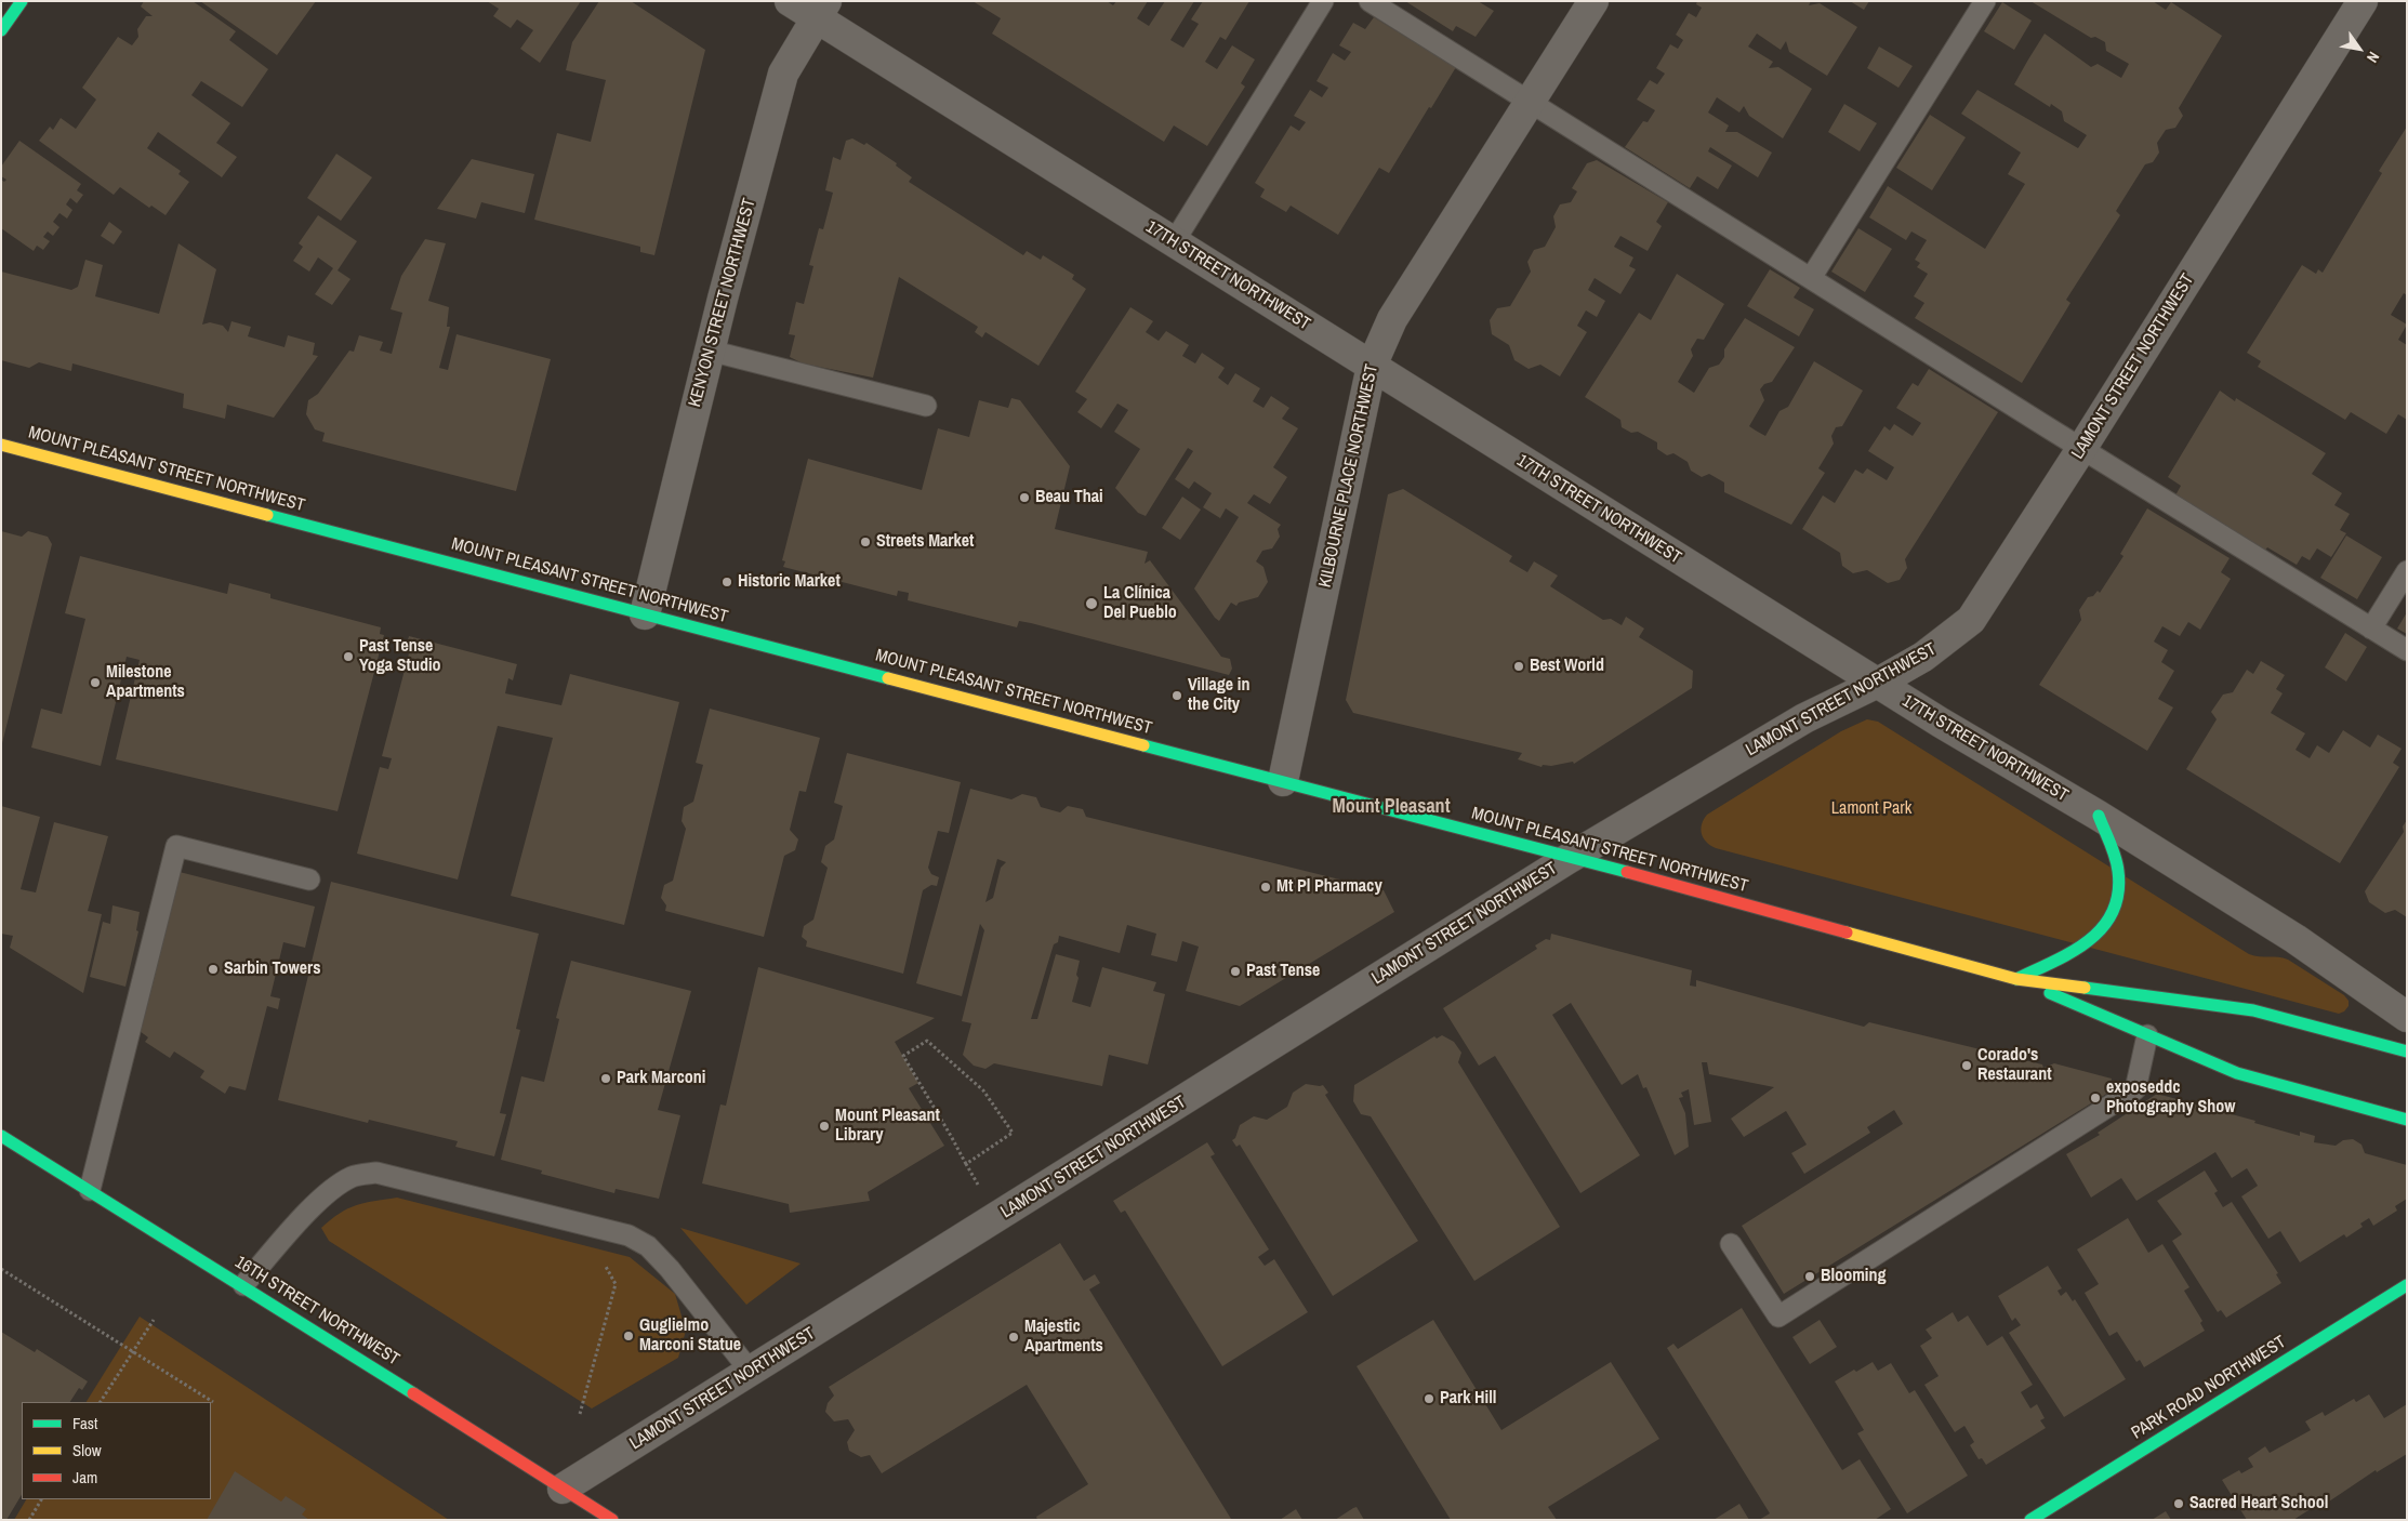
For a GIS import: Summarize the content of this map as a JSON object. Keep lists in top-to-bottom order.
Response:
{
  "streets": {
    "street": [
      "17TH STREET NORTHWEST",
      "KENYON STREET NORTHWEST",
      "LAMONT STREET NORTHWEST",
      "MOUNT PLEASANT STREET NORTHWEST",
      "KILBOURNE PLACE NORTHWEST",
      "16TH STREET NORTHWEST",
      "PARK ROAD NORTHWEST"
    ]
  },
  "crossings": [
    ["17TH STREET NORTHWEST", "KENYON STREET NORTHWEST"],
    ["17TH STREET NORTHWEST", "LAMONT STREET NORTHWEST"],
    ["17TH STREET NORTHWEST", "KILBOURNE PLACE NORTHWEST"],
    ["KENYON STREET NORTHWEST", "MOUNT PLEASANT STREET NORTHWEST"],
    ["LAMONT STREET NORTHWEST", "MOUNT PLEASANT STREET NORTHWEST"],
    ["LAMONT STREET NORTHWEST", "16TH STREET NORTHWEST"],
    ["MOUNT PLEASANT STREET NORTHWEST", "KILBOURNE PLACE NORTHWEST"]
  ],
  "districts": ["Mount Pleasant"],
  "parks": ["Lamont Park"],
  "places": [
    "Beau Thai",
    "Streets Market",
    "Historic Market",
    "La Clínica Del Pueblo",
    "Past Tense Yoga Studio",
    "Best World",
    "Milestone Apartments",
    "Village in the City",
    "Mt Pl Pharmacy",
    "Sarbin Towers",
    "Past Tense",
    "Corado's Restaurant",
    "Park Marconi",
    "exposeddc Photography Show",
    "Mount Pleasant Library",
    "Blooming",
    "Guglielmo Marconi Statue",
    "Majestic Apartments",
    "Park Hill",
    "Sacred Heart School"
  ],
  "legend": ["Fast", "Slow", "Jam"],
  "north": "bottom right"
}
